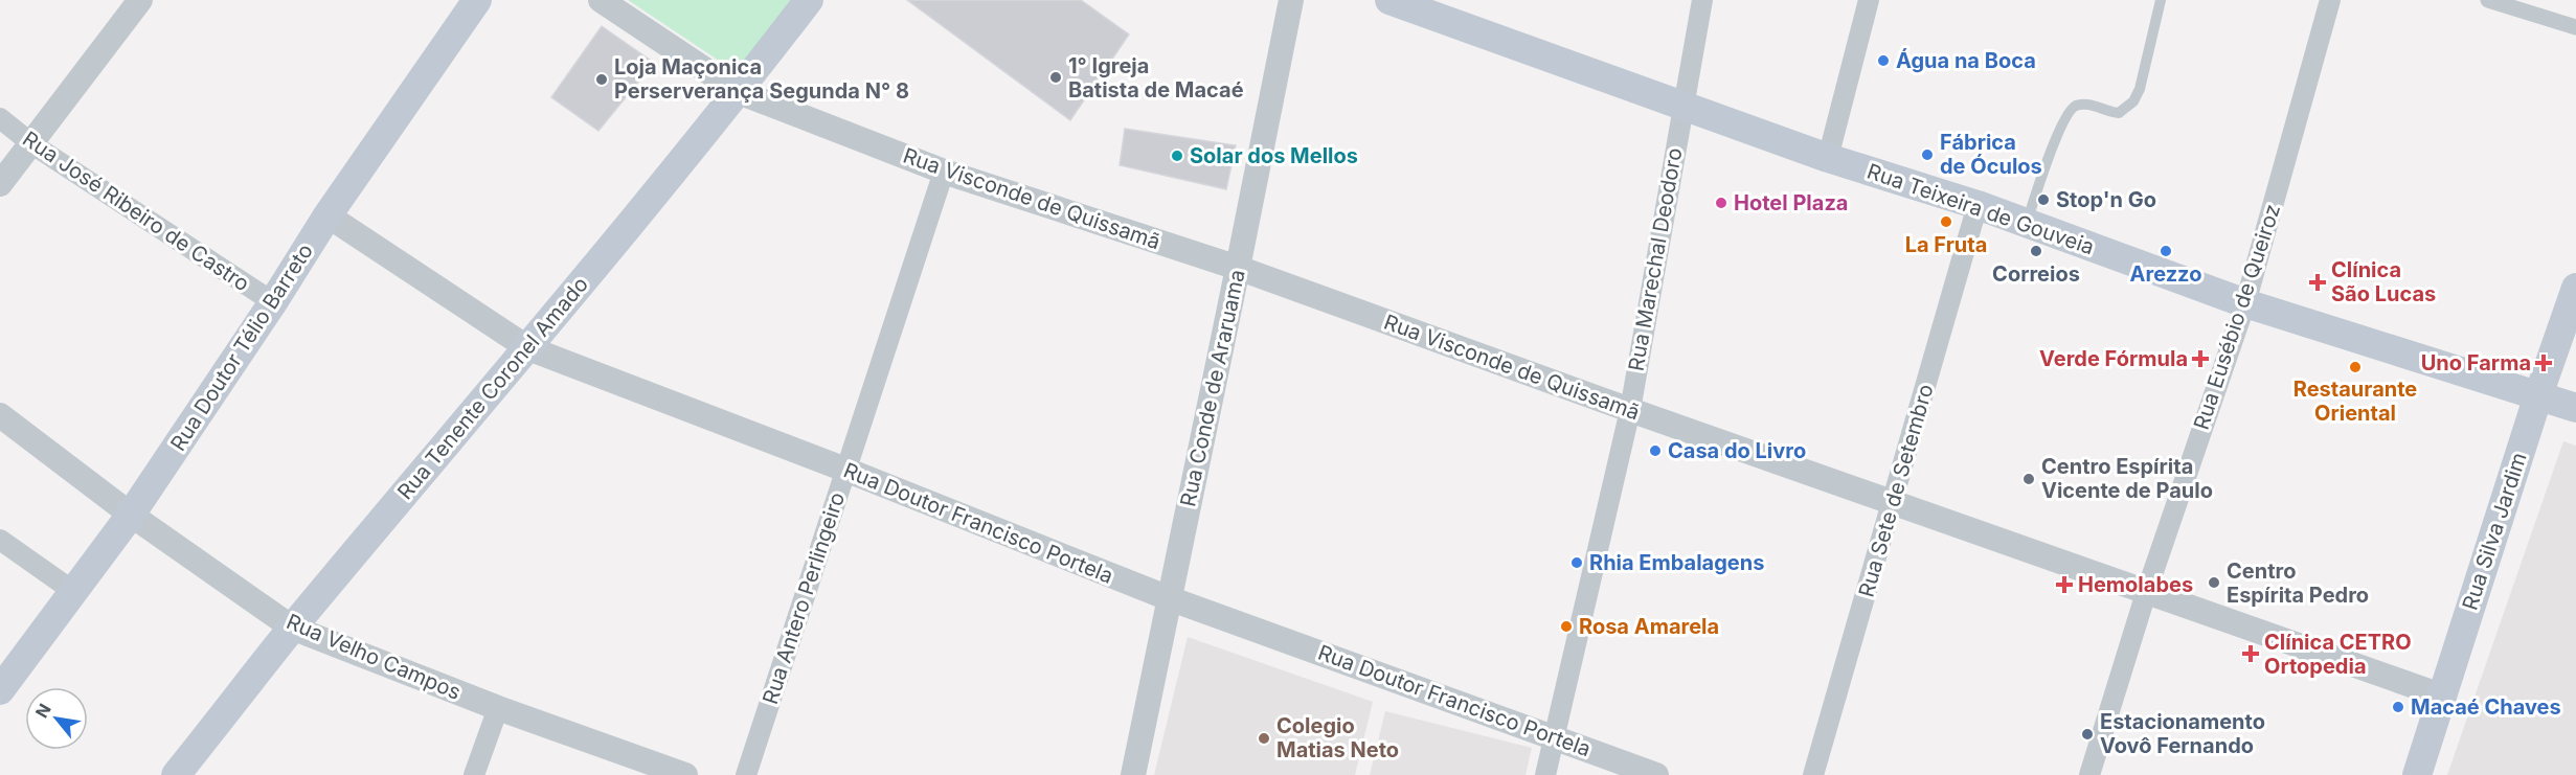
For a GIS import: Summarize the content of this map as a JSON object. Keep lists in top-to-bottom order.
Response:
{
  "streets": {
    "main road": [
      "Rua Teixeira de Gouveia",
      "Rua Doutor Télio Barreto",
      "Rua Tenente Coronel Amado",
      "Rua Silva Jardim"
    ],
    "street": [
      "Rua Visconde de Quissamã",
      "Rua José Ribeiro de Castro",
      "Rua Marechal Deodoro",
      "Rua Eusébio de Queiroz",
      "Rua Conde de Araruama",
      "Rua Sete de Setembro",
      "Rua Doutor Francisco Portela",
      "Rua Antero Perlingeiro",
      "Rua Velho Campos"
    ]
  },
  "crossings": [
    ["Rua Visconde de Quissamã", "Rua Marechal Deodoro"],
    ["Rua Visconde de Quissamã", "Rua Eusébio de Queiroz"],
    ["Rua Visconde de Quissamã", "Rua Tenente Coronel Amado"],
    ["Rua Visconde de Quissamã", "Rua Conde de Araruama"],
    ["Rua Visconde de Quissamã", "Rua Sete de Setembro"],
    ["Rua Visconde de Quissamã", "Rua Silva Jardim"],
    ["Rua Visconde de Quissamã", "Rua Antero Perlingeiro"],
    ["Rua Teixeira de Gouveia", "Rua Marechal Deodoro"],
    ["Rua Teixeira de Gouveia", "Rua Eusébio de Queiroz"],
    ["Rua Teixeira de Gouveia", "Rua Sete de Setembro"],
    ["Rua Teixeira de Gouveia", "Rua Silva Jardim"],
    ["Rua José Ribeiro de Castro", "Rua Doutor Télio Barreto"],
    ["Rua Marechal Deodoro", "Rua Doutor Francisco Portela"],
    ["Rua Doutor Télio Barreto", "Rua Doutor Francisco Portela"],
    ["Rua Doutor Télio Barreto", "Rua Velho Campos"],
    ["Rua Tenente Coronel Amado", "Rua Doutor Francisco Portela"],
    ["Rua Tenente Coronel Amado", "Rua Velho Campos"],
    ["Rua Conde de Araruama", "Rua Doutor Francisco Portela"],
    ["Rua Doutor Francisco Portela", "Rua Antero Perlingeiro"]
  ],
  "places": {
    "other": [
      "Água na Boca",
      "1° Igreja Batista de Macaé",
      "Loja Maçonica Perserverança Segunda N° 8",
      "Fábrica de Óculos",
      "Solar dos Mellos",
      "Stop'n Go",
      "Hotel Plaza",
      "La Fruta",
      "Correios",
      "Arezzo",
      "Restaurante Oriental",
      "Casa do Livro",
      "Centro Espírita Vicente de Paulo",
      "Rhia Embalagens",
      "Centro Espírita Pedro",
      "Rosa Amarela",
      "Macaé Chaves",
      "Estacionamento Vovô Fernando",
      "Colegio Matias Neto"
    ],
    "health": [
      "Clínica São Lucas",
      "Verde Fórmula",
      "Uno Farma",
      "Hemolabes",
      "Clínica CETRO Ortopedia"
    ]
  },
  "north": "top left"
}
